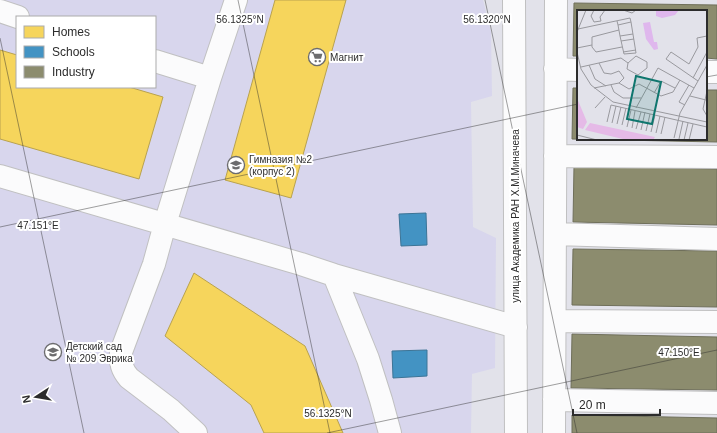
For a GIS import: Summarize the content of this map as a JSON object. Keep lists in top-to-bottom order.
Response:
{
  "streets": {
    "street": ["улица Академика РАН Х.М.Миначева"]
  },
  "places": {
    "supermarket": ["Магнит"],
    "school or university": ["Гимназия №2 (корпус 2)", "Детский сад № 209 Эврика"]
  },
  "legend": ["Homes", "Schools", "Industry"],
  "scale_bar": "20 m",
  "north": "left",
  "coordinates": [
    "56.1325°N",
    "56.1320°N",
    "47.151°E",
    "47.150°E"
  ]
}
